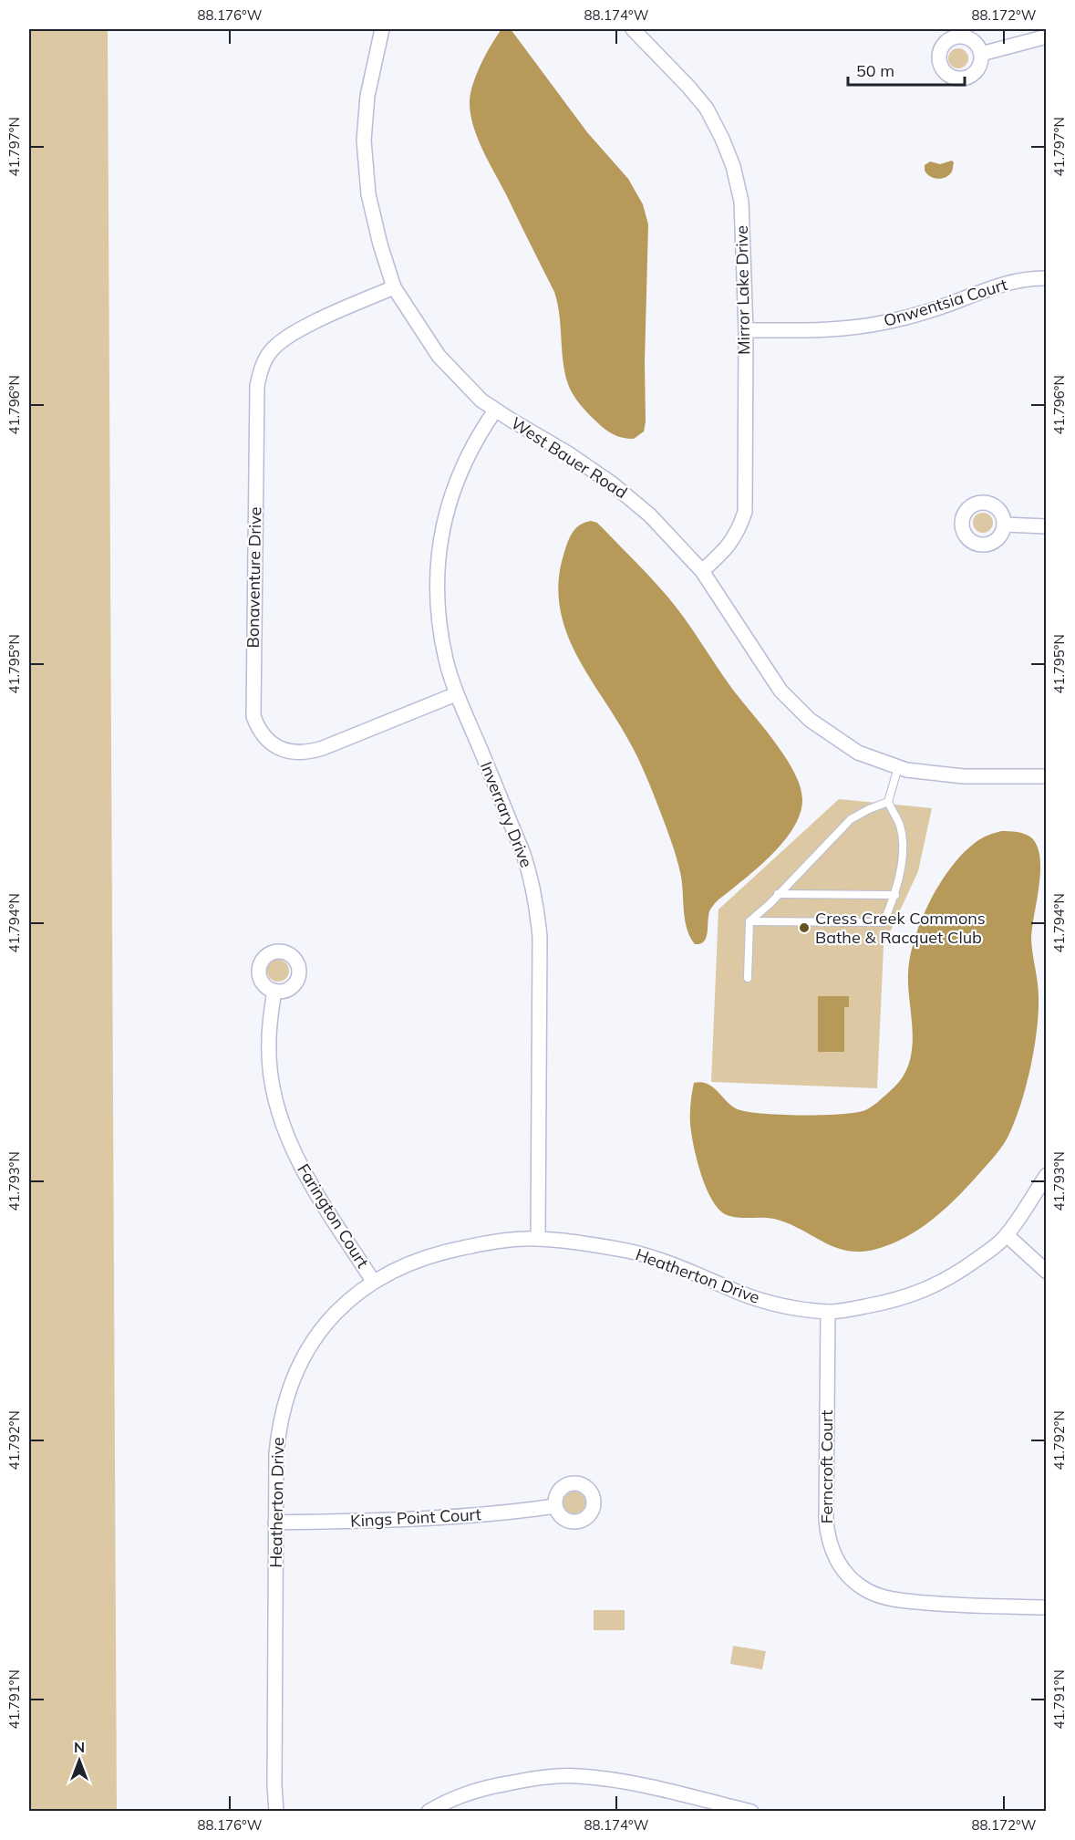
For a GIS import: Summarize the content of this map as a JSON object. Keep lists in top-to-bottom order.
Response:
{
  "streets": {
    "street": [
      "Mirror Lake Drive",
      "Onwentsia Court",
      "West Bauer Road",
      "Bonaventure Drive",
      "Inverrary Drive",
      "Farington Court",
      "Heatherton Drive",
      "Ferncroft Court",
      "Kings Point Court"
    ]
  },
  "crossings": [
    ["Mirror Lake Drive", "Onwentsia Court"],
    ["Mirror Lake Drive", "West Bauer Road"],
    ["West Bauer Road", "Bonaventure Drive"],
    ["West Bauer Road", "Inverrary Drive"],
    ["Bonaventure Drive", "Inverrary Drive"],
    ["Inverrary Drive", "Heatherton Drive"],
    ["Farington Court", "Heatherton Drive"],
    ["Heatherton Drive", "Ferncroft Court"],
    ["Heatherton Drive", "Kings Point Court"]
  ],
  "places": ["Cress Creek Commons Bathe & Racquet Club"],
  "scale_bar": "50 m",
  "north": "top",
  "coordinates": [
    "88.176°W",
    "88.174°W",
    "88.172°W",
    "41.797°N",
    "41.796°N",
    "41.795°N",
    "41.794°N",
    "41.793°N",
    "41.792°N",
    "41.791°N"
  ]
}
